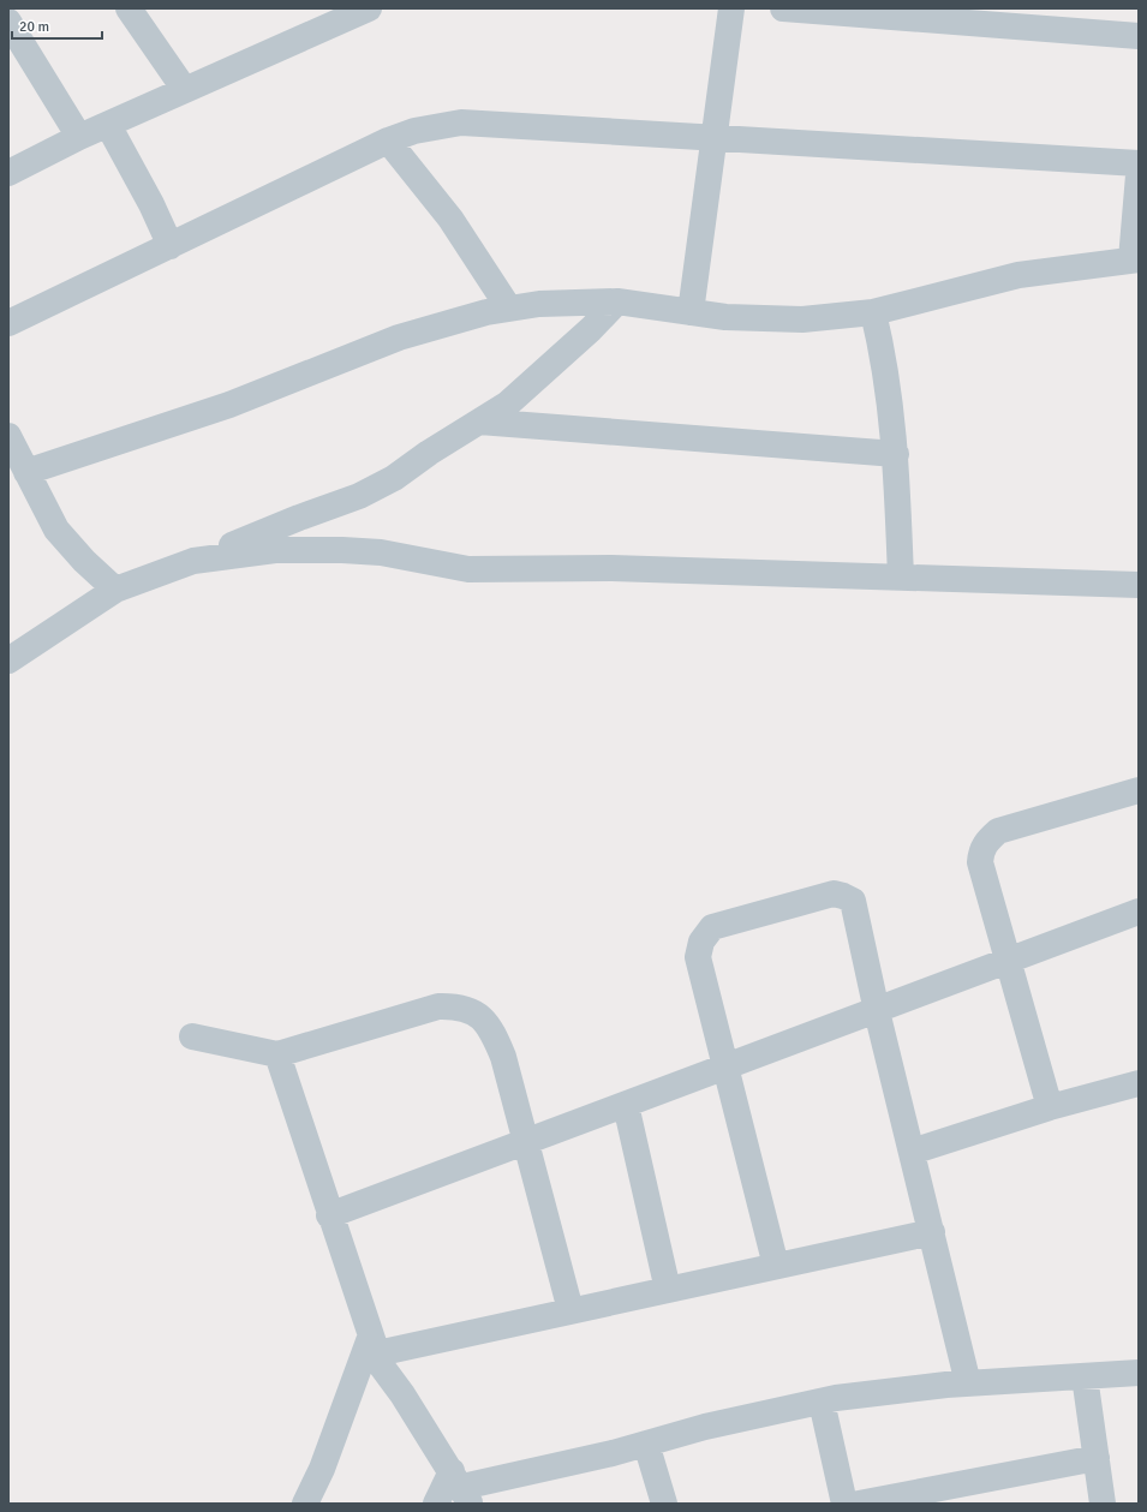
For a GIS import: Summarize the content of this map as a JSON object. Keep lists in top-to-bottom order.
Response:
{
  "scale_bar": "20 m"
}
